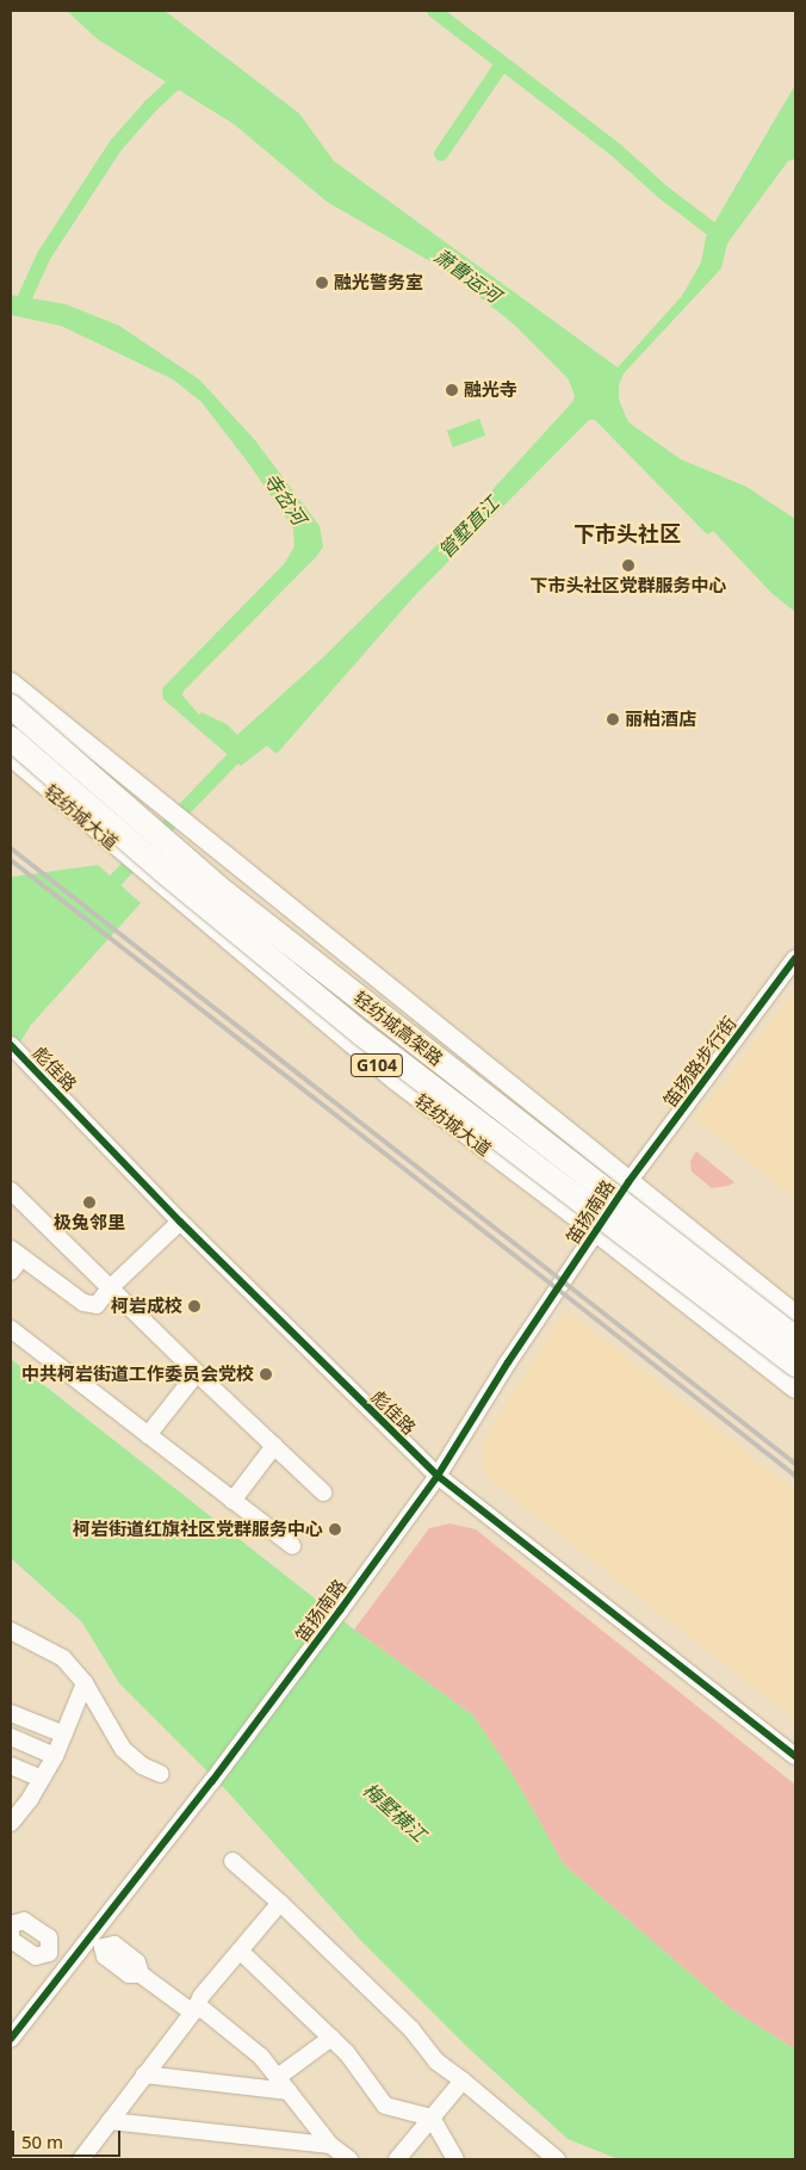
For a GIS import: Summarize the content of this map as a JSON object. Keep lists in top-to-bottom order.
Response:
{
  "streets": {
    "highway": ["轻纺城高架路"],
    "main road": ["轻纺城大道", "G104"],
    "street": ["笛扬路步行街", "彪佳路", "笛扬南路"]
  },
  "crossings": [
    ["轻纺城大道", "笛扬南路"],
    ["笛扬路步行街", "笛扬南路"],
    ["彪佳路", "笛扬南路"]
  ],
  "districts": ["下市头社区"],
  "water": [
    "萧曹运河",
    "寺岔河",
    "管墅直江",
    "梅墅横江"
  ],
  "places": [
    "融光警务室",
    "融光寺",
    "下市头社区党群服务中心",
    "丽柏酒店",
    "极兔邻里",
    "柯岩成校",
    "中共柯岩街道工作委员会党校",
    "柯岩街道红旗社区党群服务中心"
  ],
  "scale_bar": "50 m"
}
